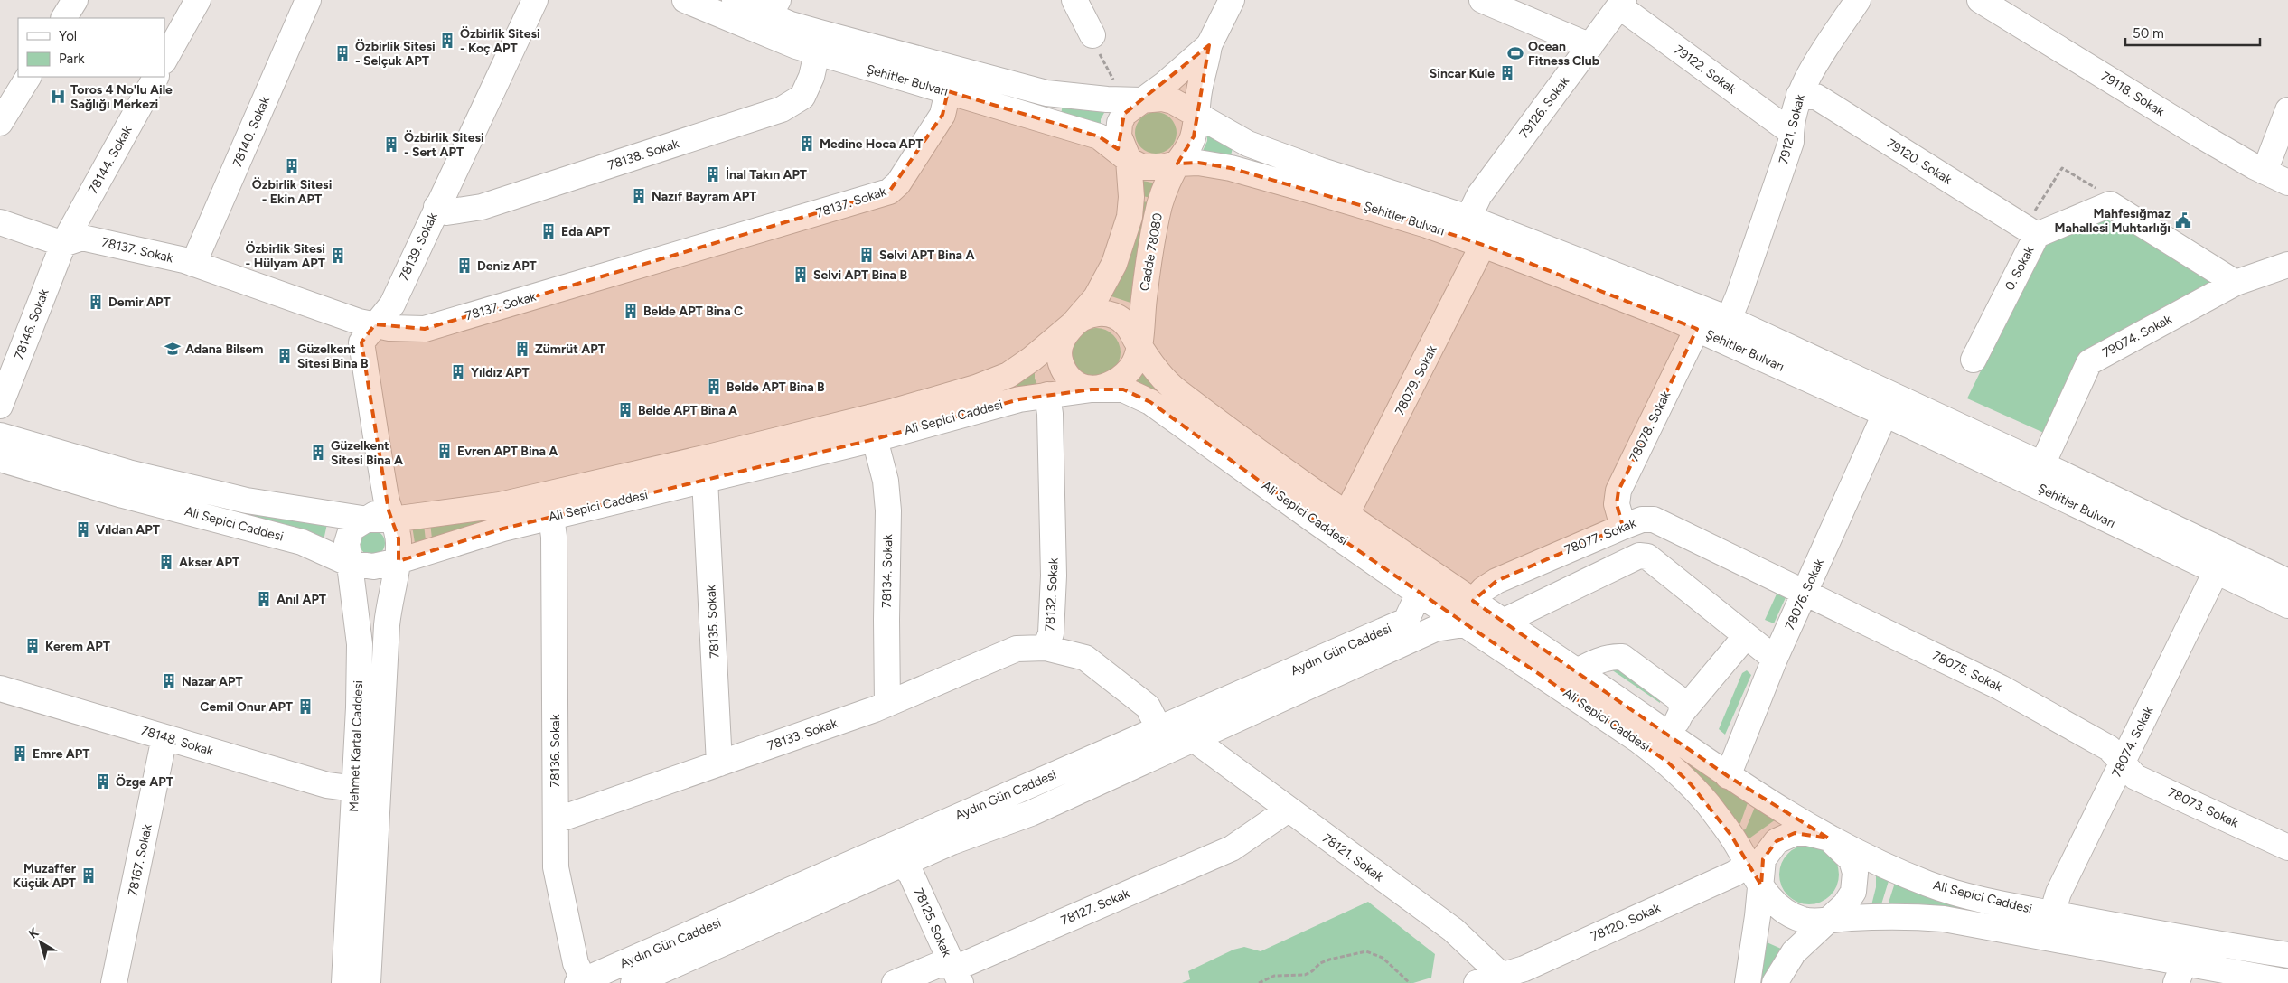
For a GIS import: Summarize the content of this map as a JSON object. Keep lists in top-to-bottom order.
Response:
{
  "streets": {
    "main road": [
      "79122. Sokak",
      "Şehitler Bulvarı",
      "79118. Sokak",
      "79126. Sokak",
      "79121. Sokak",
      "78140. Sokak",
      "78138. Sokak",
      "78144. Sokak",
      "79120. Sokak",
      "78137. Sokak",
      "78139. Sokak",
      "Cadde 78080",
      "0. Sokak",
      "78146. Sokak",
      "79074. Sokak",
      "78079. Sokak",
      "Ali Sepici Caddesi",
      "78078. Sokak",
      "78077. Sokak",
      "78134. Sokak",
      "78132. Sokak",
      "78076. Sokak",
      "78135. Sokak",
      "Aydın Gün Caddesi",
      "78075. Sokak",
      "78133. Sokak",
      "78148. Sokak",
      "78074. Sokak",
      "Mehmet Kartal Caddesi",
      "78136. Sokak",
      "78073. Sokak",
      "78121. Sokak",
      "78167. Sokak",
      "78127. Sokak",
      "78125. Sokak",
      "78120. Sokak"
    ]
  },
  "crossings": [
    ["79122. Sokak", "79126. Sokak"],
    ["79122. Sokak", "79121. Sokak"],
    ["Şehitler Bulvarı", "79126. Sokak"],
    ["Şehitler Bulvarı", "79121. Sokak"],
    ["Şehitler Bulvarı", "78138. Sokak"],
    ["Şehitler Bulvarı", "78137. Sokak"],
    ["Şehitler Bulvarı", "Cadde 78080"],
    ["Şehitler Bulvarı", "79074. Sokak"],
    ["Şehitler Bulvarı", "78079. Sokak"],
    ["Şehitler Bulvarı", "78078. Sokak"],
    ["Şehitler Bulvarı", "78076. Sokak"],
    ["Şehitler Bulvarı", "78074. Sokak"],
    ["79121. Sokak", "79120. Sokak"],
    ["78140. Sokak", "78137. Sokak"],
    ["78138. Sokak", "78139. Sokak"],
    ["78144. Sokak", "78137. Sokak"],
    ["78144. Sokak", "78146. Sokak"],
    ["79120. Sokak", "0. Sokak"],
    ["78137. Sokak", "78139. Sokak"],
    ["78137. Sokak", "78146. Sokak"],
    ["78139. Sokak", "Ali Sepici Caddesi"],
    ["78139. Sokak", "Mehmet Kartal Caddesi"],
    ["Cadde 78080", "Ali Sepici Caddesi"],
    ["0. Sokak", "79074. Sokak"],
    ["78079. Sokak", "Ali Sepici Caddesi"],
    ["Ali Sepici Caddesi", "78077. Sokak"],
    ["Ali Sepici Caddesi", "78134. Sokak"],
    ["Ali Sepici Caddesi", "78132. Sokak"],
    ["Ali Sepici Caddesi", "78076. Sokak"],
    ["Ali Sepici Caddesi", "78135. Sokak"],
    ["Ali Sepici Caddesi", "Aydın Gün Caddesi"],
    ["Ali Sepici Caddesi", "78074. Sokak"],
    ["Ali Sepici Caddesi", "Mehmet Kartal Caddesi"],
    ["Ali Sepici Caddesi", "78136. Sokak"],
    ["Ali Sepici Caddesi", "78120. Sokak"],
    ["78078. Sokak", "78077. Sokak"],
    ["78077. Sokak", "78076. Sokak"],
    ["78077. Sokak", "78075. Sokak"],
    ["78134. Sokak", "78133. Sokak"],
    ["78132. Sokak", "Aydın Gün Caddesi"],
    ["78132. Sokak", "78133. Sokak"],
    ["78076. Sokak", "78075. Sokak"],
    ["78135. Sokak", "78133. Sokak"],
    ["Aydın Gün Caddesi", "78136. Sokak"],
    ["Aydın Gün Caddesi", "78121. Sokak"],
    ["Aydın Gün Caddesi", "78125. Sokak"],
    ["78075. Sokak", "78074. Sokak"],
    ["78075. Sokak", "78073. Sokak"],
    ["78133. Sokak", "78136. Sokak"],
    ["78148. Sokak", "Mehmet Kartal Caddesi"],
    ["78148. Sokak", "78167. Sokak"],
    ["78074. Sokak", "78073. Sokak"],
    ["78121. Sokak", "78127. Sokak"],
    ["78121. Sokak", "78120. Sokak"],
    ["78127. Sokak", "78125. Sokak"]
  ],
  "places": {
    "building": [
      "Özbirlik Sitesi - Koç APT",
      "Özbirlik Sitesi - Selçuk APT",
      "Sincar Kule",
      "Medine Hoca APT",
      "Özbirlik Sitesi - Sert APT",
      "Özbirlik Sitesi - Ekin APT",
      "İnal Takın APT",
      "Nazıf Bayram APT",
      "Eda APT",
      "Selvi APT Bina A",
      "Özbirlik Sitesi - Hülyam APT",
      "Deniz APT",
      "Selvi APT Bina B",
      "Demir APT",
      "Belde APT Bina C",
      "Zümrüt APT",
      "Güzelkent Sitesi Bina B",
      "Yıldız APT",
      "Belde APT Bina B",
      "Belde APT Bina A",
      "Evren APT Bina A",
      "Güzelkent Sitesi Bina A",
      "Vıldan APT",
      "Akser APT",
      "Anıl APT",
      "Kerem APT",
      "Nazar APT",
      "Cemil Onur APT",
      "Emre APT",
      "Özge APT",
      "Muzaffer Küçük APT"
    ],
    "sports": ["Ocean Fitness Club"],
    "hospital": ["Toros 4 No'lu Aile Sağlığı Merkezi"],
    "public building": ["Mahfesığmaz Mahallesi Muhtarlığı"],
    "school or university": ["Adana Bilsem"]
  },
  "legend": ["Yol", "Park"],
  "scale_bar": "50 m",
  "north": "top left"
}
